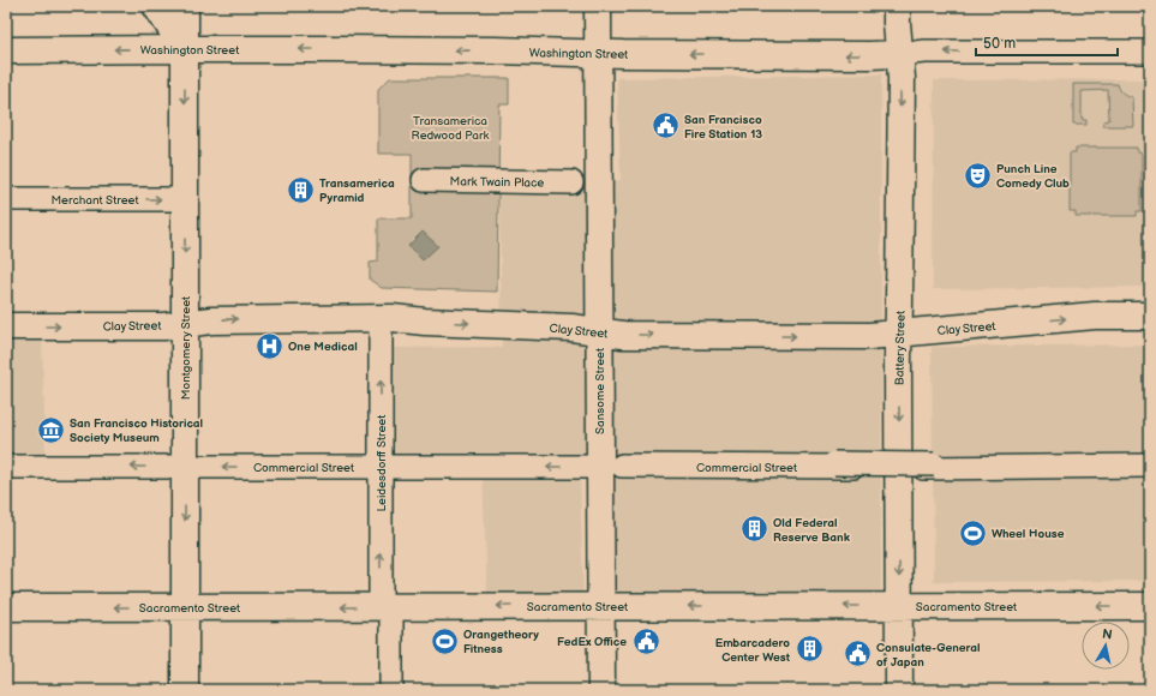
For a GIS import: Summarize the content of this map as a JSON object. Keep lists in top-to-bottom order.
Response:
{
  "streets": {
    "street": [
      "Washington Street",
      "Mark Twain Place",
      "Merchant Street",
      "Clay Street",
      "Montgomery Street",
      "Battery Street",
      "Sansome Street",
      "Leidesdorff Street",
      "Commercial Street",
      "Sacramento Street"
    ]
  },
  "crossings": [
    ["Washington Street", "Montgomery Street"],
    ["Washington Street", "Battery Street"],
    ["Washington Street", "Sansome Street"],
    ["Merchant Street", "Montgomery Street"],
    ["Clay Street", "Montgomery Street"],
    ["Clay Street", "Battery Street"],
    ["Clay Street", "Sansome Street"],
    ["Clay Street", "Leidesdorff Street"],
    ["Montgomery Street", "Commercial Street"],
    ["Montgomery Street", "Sacramento Street"],
    ["Battery Street", "Sacramento Street"],
    ["Sansome Street", "Commercial Street"],
    ["Sansome Street", "Sacramento Street"],
    ["Leidesdorff Street", "Commercial Street"],
    ["Leidesdorff Street", "Sacramento Street"]
  ],
  "one_way": [
    "Washington Street",
    "Merchant Street",
    "Montgomery Street",
    "Battery Street",
    "Leidesdorff Street",
    "Commercial Street"
  ],
  "parks": ["Transamerica Redwood Park"],
  "places": {
    "public building": ["San Francisco Fire Station 13", "FedEx Office", "Consulate-General of Japan"],
    "theatre": ["Punch Line Comedy Club"],
    "building": ["Transamerica Pyramid", "Old Federal Reserve Bank", "Embarcadero Center West"],
    "hospital": ["One Medical"],
    "museum": ["San Francisco Historical Society Museum"],
    "sports": ["Wheel House", "Orangetheory Fitness"]
  },
  "scale_bar": "50 m",
  "north": "top"
}
